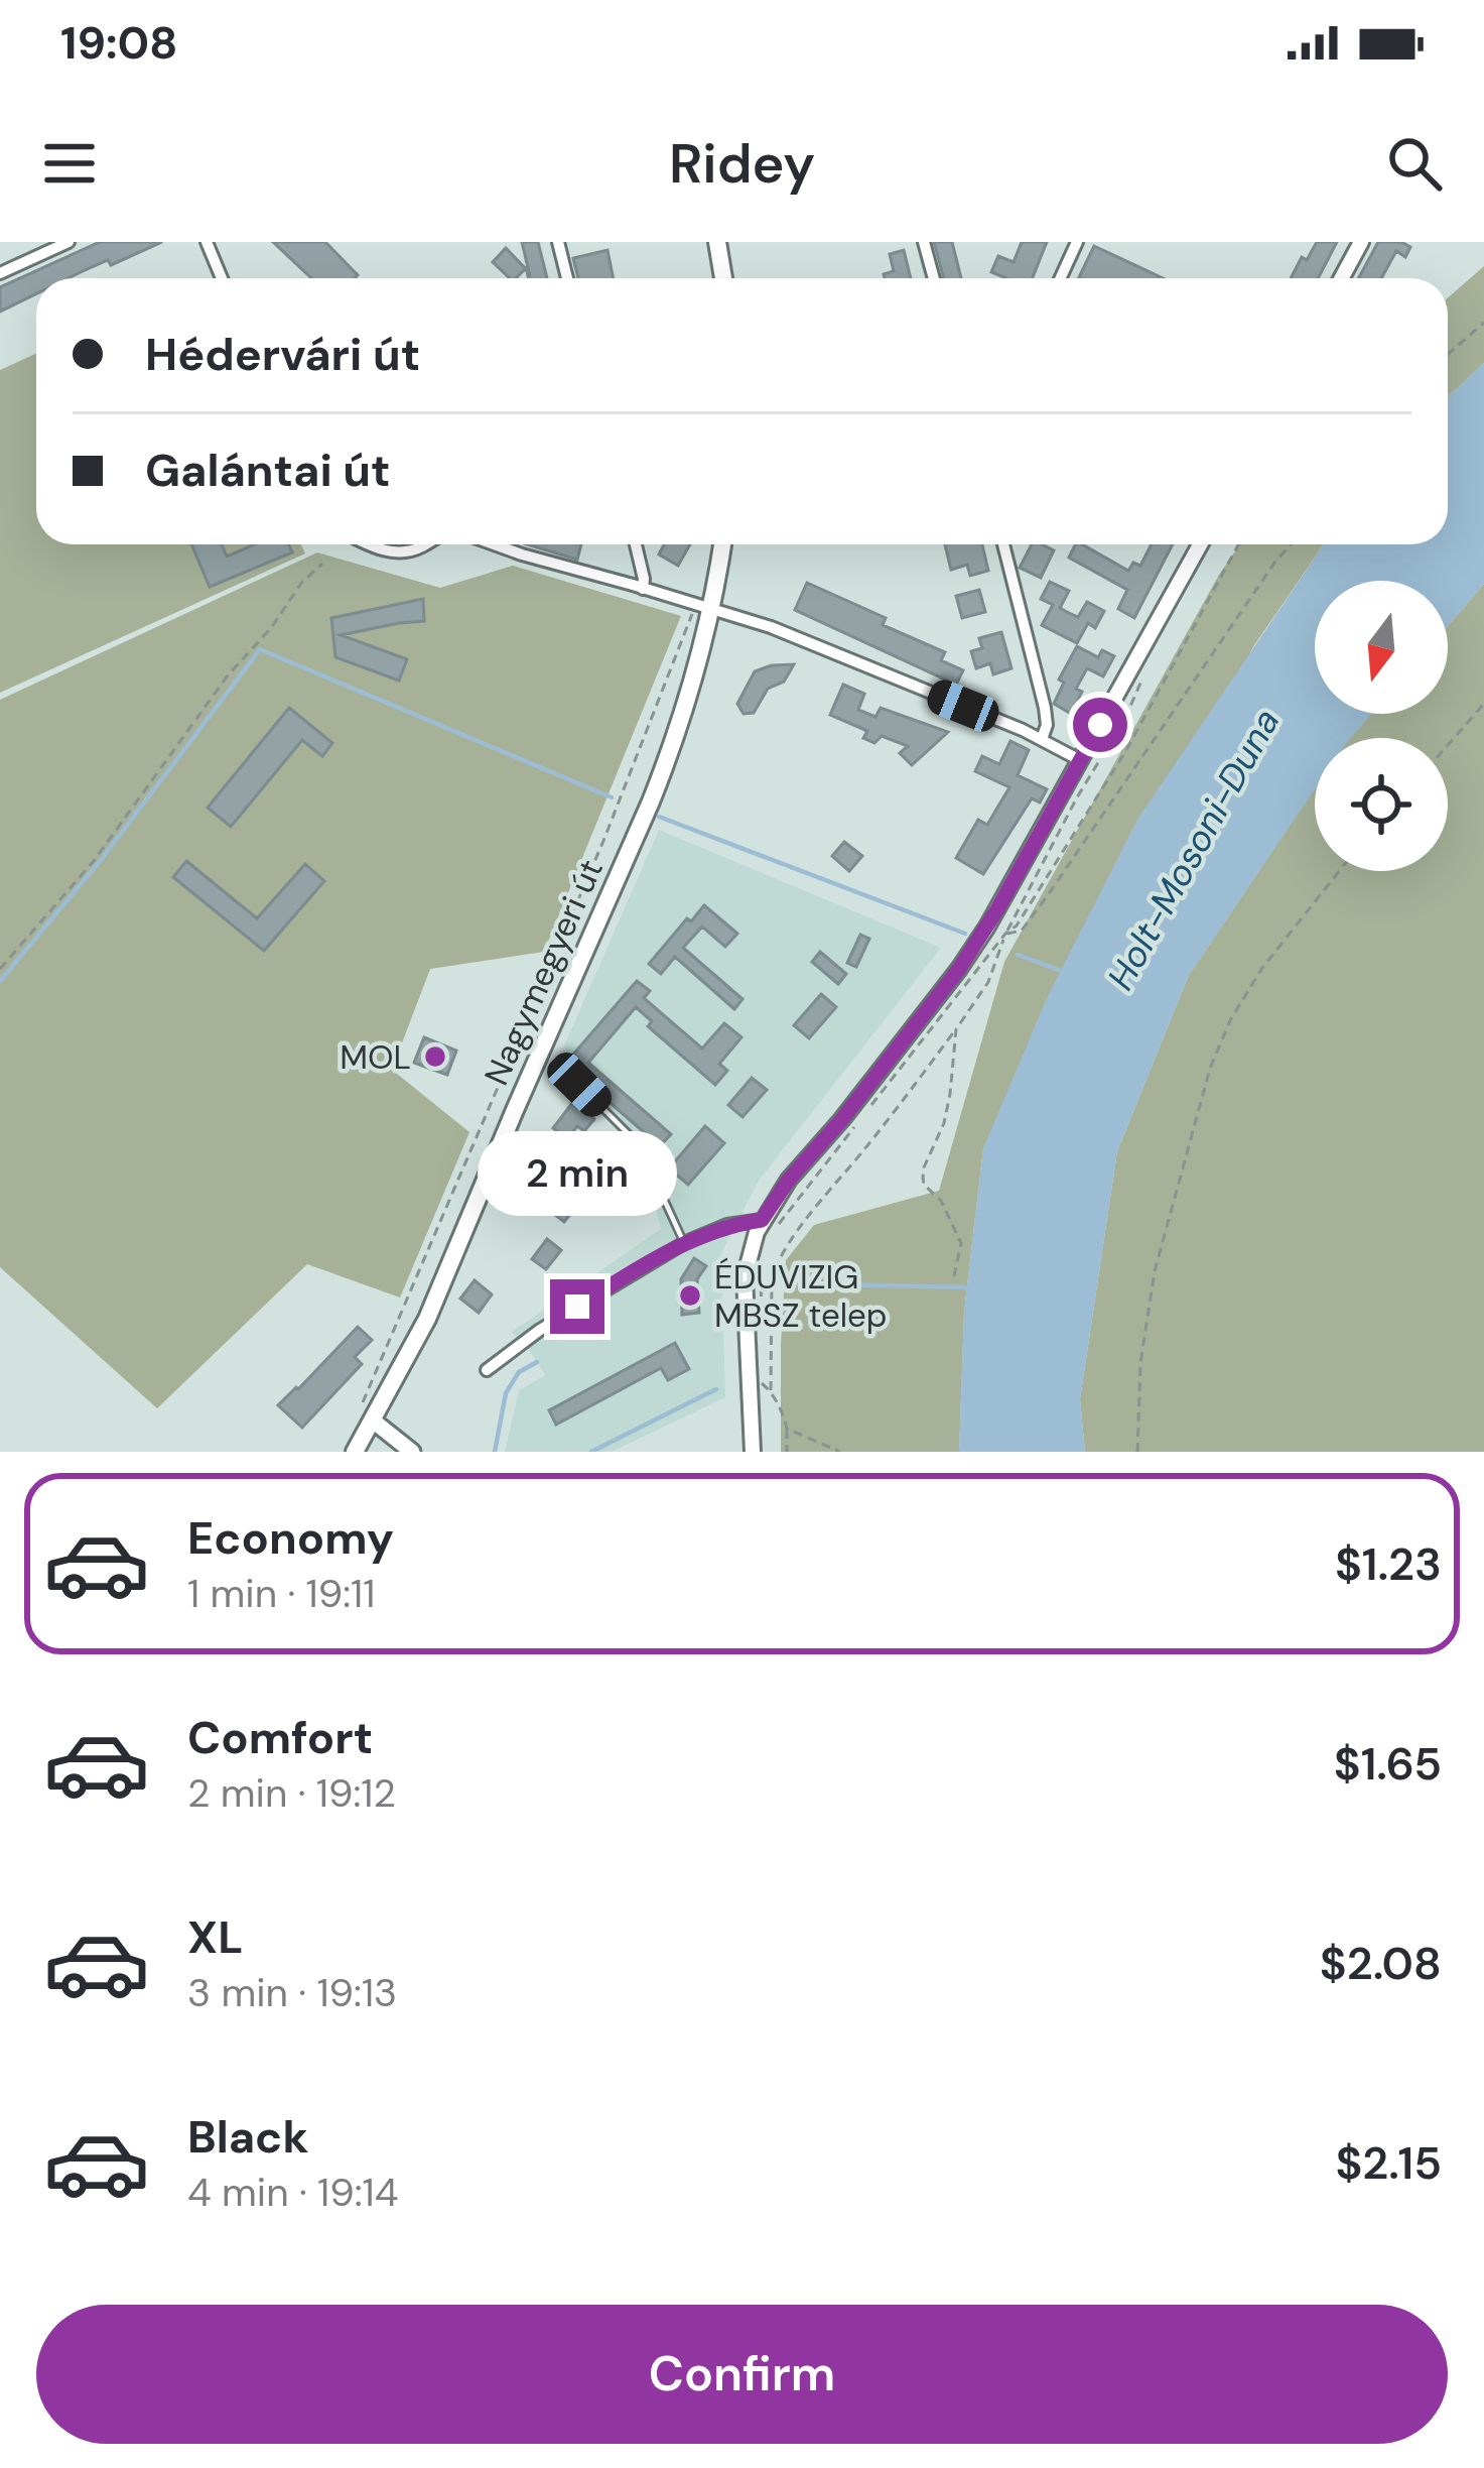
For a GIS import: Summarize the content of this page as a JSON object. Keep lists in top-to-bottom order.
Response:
{
  "streets": {
    "main road": ["Nagymegyeri út"]
  },
  "water": ["Holt-Mosoni-Duna"],
  "places": ["MOL", "ÉDUVIZIG MBSZ telep"],
  "north": "bottom",
  "page": {
    "status": "19:08",
    "header": "Ridey",
    "banner": ["Hédervári út", "Galántai út"],
    "bubble": "2 min",
    "list": [
      {
        "name": "Economy",
        "note": "1 min · 19:11",
        "value": "$1.23"
      },
      {
        "name": "Comfort",
        "note": "2 min · 19:12",
        "value": "$1.65"
      },
      {
        "name": "XL",
        "note": "3 min · 19:13",
        "value": "$2.08"
      },
      {
        "name": "Black",
        "note": "4 min · 19:14",
        "value": "$2.15"
      }
    ],
    "buttons": "Confirm"
  }
}
